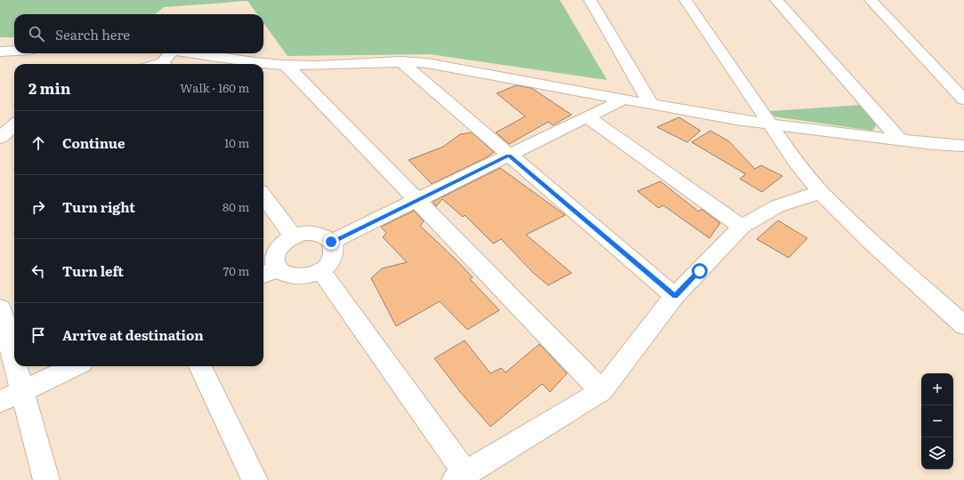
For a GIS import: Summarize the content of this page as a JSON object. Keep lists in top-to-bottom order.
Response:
{
  "page": {
    "search": "Search here",
    "heading": ["2 min", "Walk · 160 m"],
    "list": [
      ["Continue", "10 m"],
      ["Turn right", "80 m"],
      ["Turn left", "70 m"],
      "Arrive at destination"
    ],
    "map_buttons": ["+", "−"]
  }
}
